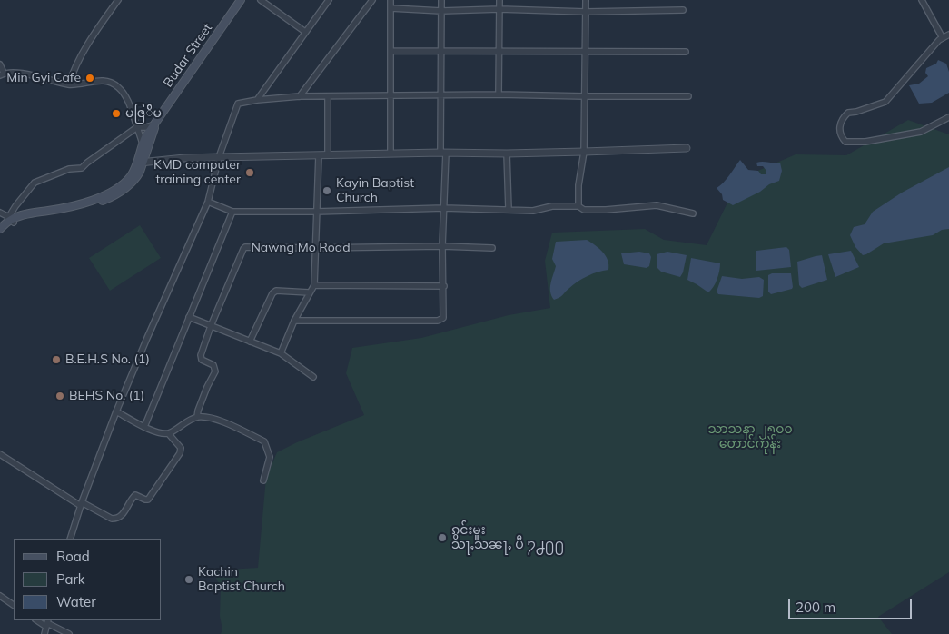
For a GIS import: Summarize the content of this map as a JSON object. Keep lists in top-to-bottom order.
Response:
{
  "streets": {
    "main road": ["Budar Street"],
    "street": ["Nawng Mo Road"]
  },
  "parks": ["သာသနာ ၂၅၀၀ တောင်ကုန်း"],
  "places": [
    "Min Gyi Cafe",
    "မဇြ်ိမ",
    "KMD computer training center",
    "Kayin Baptist Church",
    "B.E.H.S No. (1)",
    "BEHS No. (1)",
    "ၵွင်းမူး သႃႇသၼႃႇ ပီ ႒႕႐႐",
    "Kachin Baptist Church"
  ],
  "legend": ["Road", "Park", "Water"],
  "scale_bar": "200 m"
}
